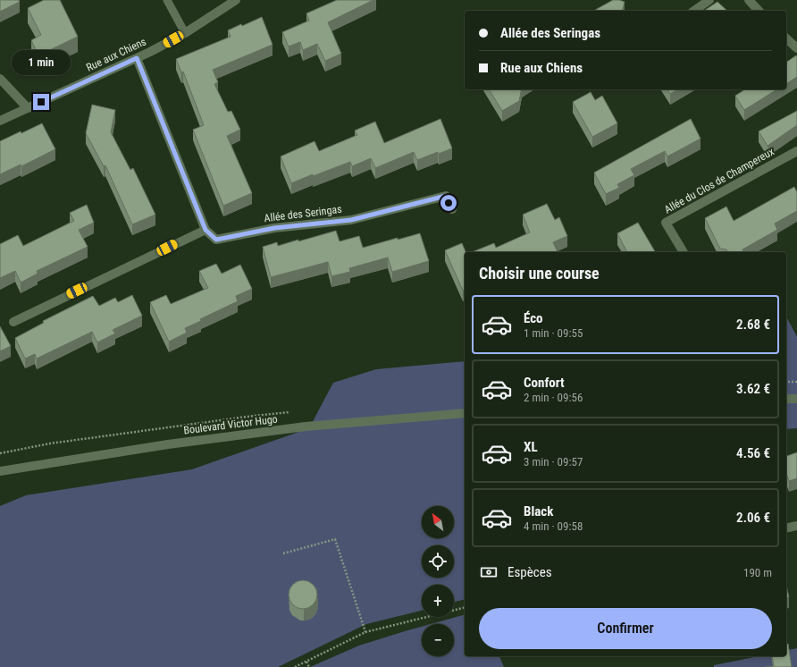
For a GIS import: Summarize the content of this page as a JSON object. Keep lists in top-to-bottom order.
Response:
{
  "streets": {
    "street": [
      "Rue aux Chiens",
      "Allée du Clos de Champereux",
      "Allée des Seringas",
      "Boulevard Victor Hugo"
    ]
  },
  "north": "top left",
  "page": {
    "banner": ["Allée des Seringas", "Rue aux Chiens"],
    "bubble": "1 min",
    "heading": "Choisir une course",
    "list": [
      {
        "name": "Éco",
        "note": "1 min · 09:55",
        "value": "2.68 €"
      },
      {
        "name": "Confort",
        "note": "2 min · 09:56",
        "value": "3.62 €"
      },
      {
        "name": "XL",
        "note": "3 min · 09:57",
        "value": "4.56 €"
      },
      {
        "name": "Black",
        "note": "4 min · 09:58",
        "value": "2.06 €"
      }
    ],
    "map_buttons": ["+", "−"],
    "pay": ["Espèces", "190 m"],
    "buttons": "Confirmer"
  }
}
